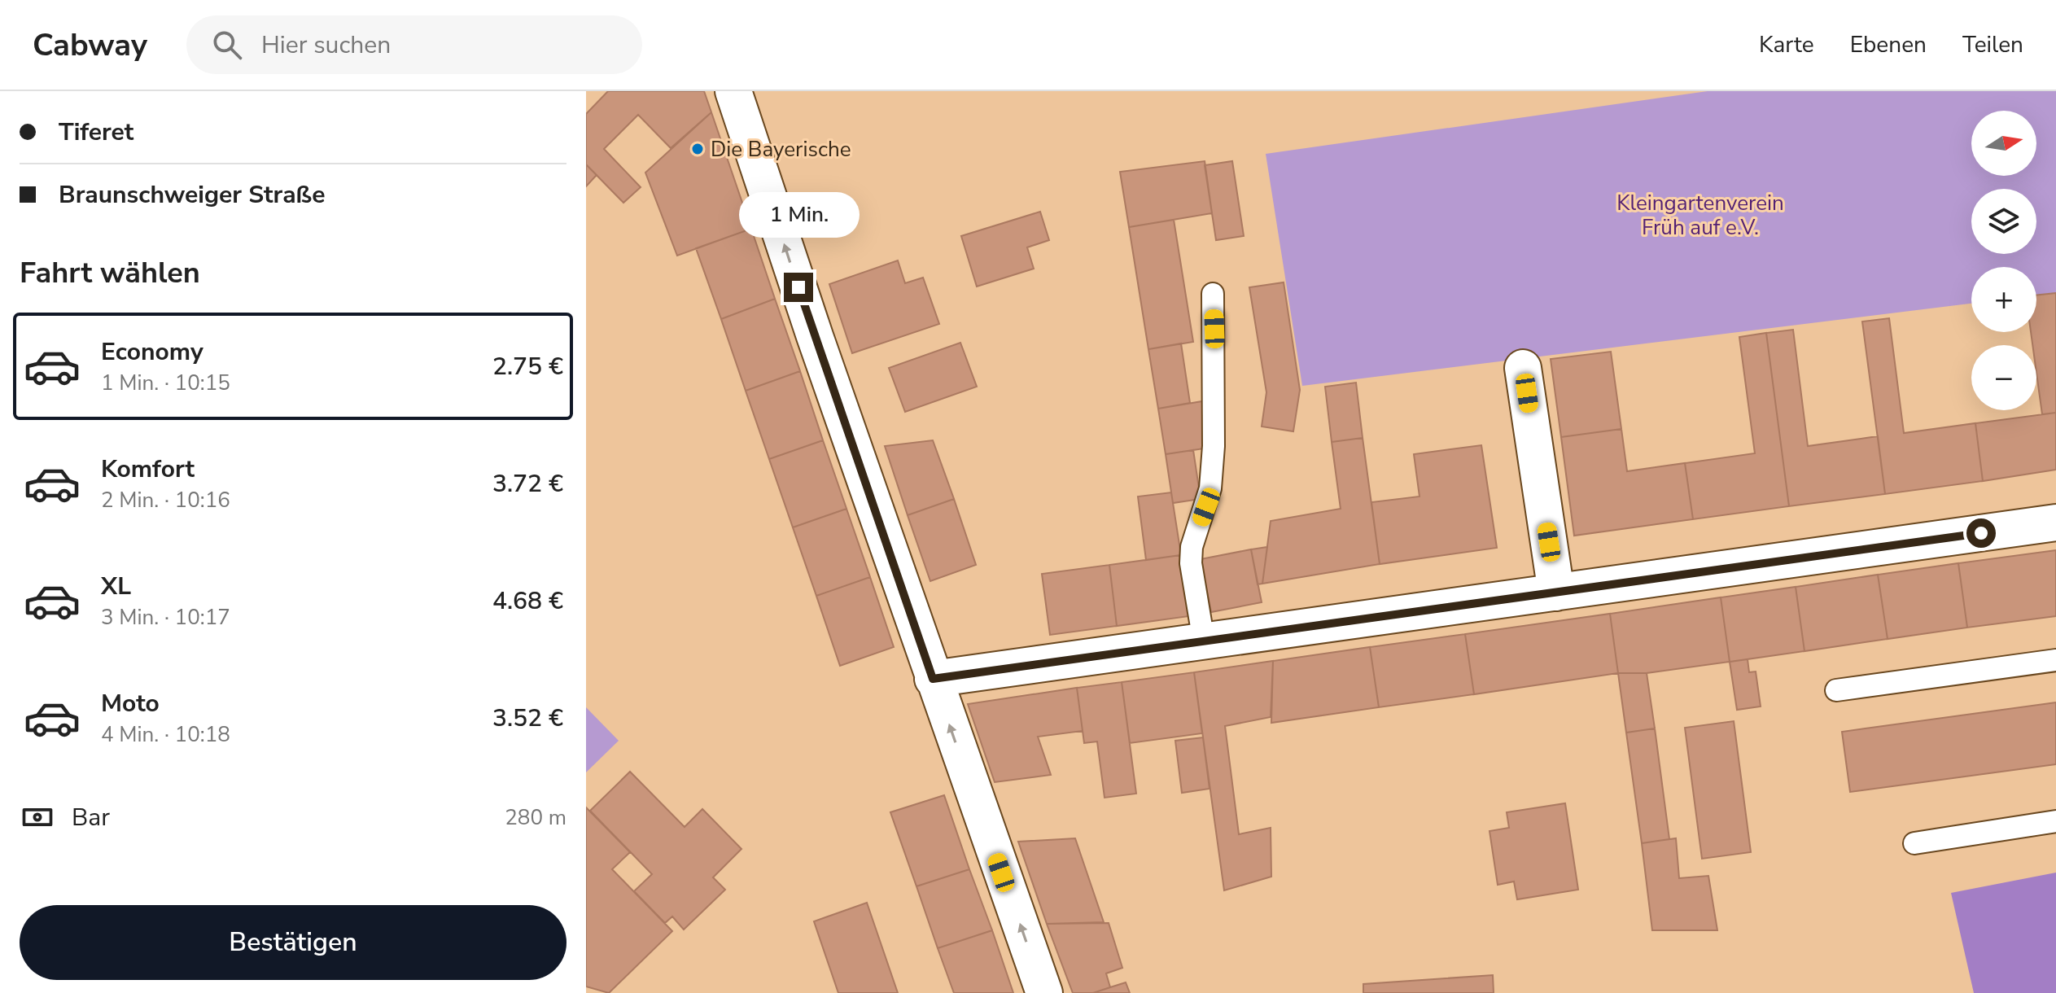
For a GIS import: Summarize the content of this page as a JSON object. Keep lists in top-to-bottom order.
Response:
{
  "parks": ["Kleingartenverein Früh auf e.V."],
  "places": ["Die Bayerische"],
  "north": "right",
  "page": {
    "header": "Cabway",
    "search": "Hier suchen",
    "nav": ["Karte", "Ebenen", "Teilen"],
    "banner": ["Tiferet", "Braunschweiger Straße"],
    "map_buttons": ["+", "−"],
    "bubble": "1 Min.",
    "heading": "Fahrt wählen",
    "list": [
      {
        "name": "Economy",
        "note": "1 Min. · 10:15",
        "value": "2.75 €"
      },
      {
        "name": "Komfort",
        "note": "2 Min. · 10:16",
        "value": "3.72 €"
      },
      {
        "name": "XL",
        "note": "3 Min. · 10:17",
        "value": "4.68 €"
      },
      {
        "name": "Moto",
        "note": "4 Min. · 10:18",
        "value": "3.52 €"
      }
    ],
    "pay": ["Bar", "280 m"],
    "buttons": "Bestätigen"
  }
}
